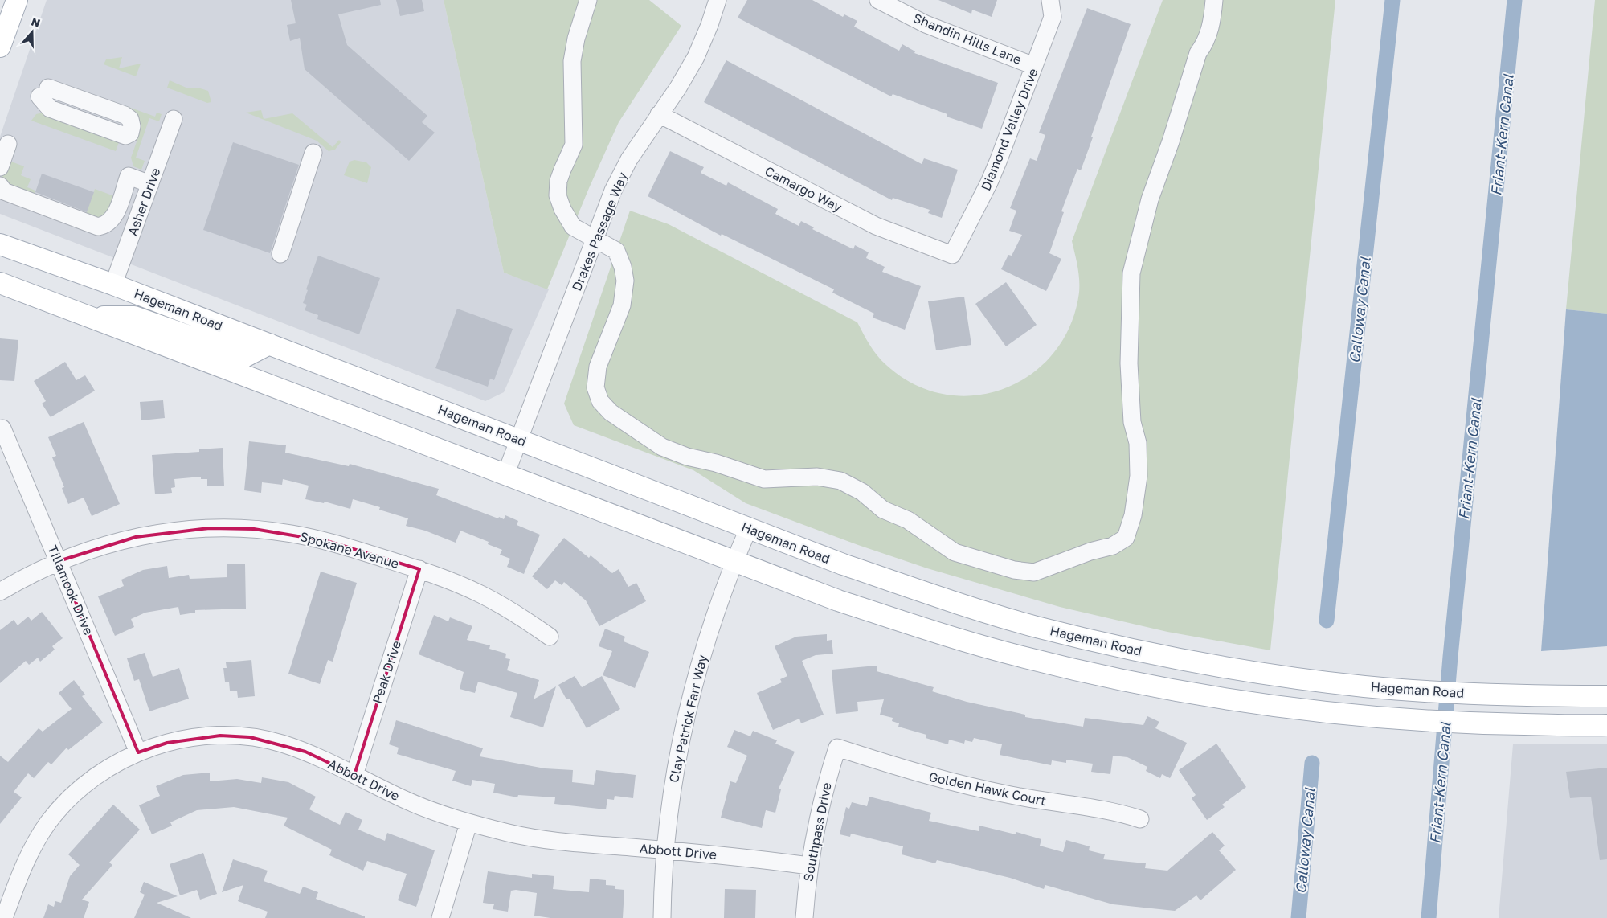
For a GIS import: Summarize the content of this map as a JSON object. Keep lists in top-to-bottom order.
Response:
{
  "streets": {
    "main road": ["Hageman Road"],
    "street": [
      "Shandin Hills Lane",
      "Diamond Valley Drive",
      "Camargo Way",
      "Asher Drive",
      "Drakes Passage Way",
      "Spokane Avenue",
      "Tillamook Drive",
      "Peak Drive",
      "Clay Patrick Farr Way",
      "Abbott Drive",
      "Golden Hawk Court",
      "Southpass Drive"
    ]
  },
  "crossings": [
    ["Shandin Hills Lane", "Diamond Valley Drive"],
    ["Diamond Valley Drive", "Camargo Way"],
    ["Camargo Way", "Drakes Passage Way"],
    ["Asher Drive", "Hageman Road"],
    ["Drakes Passage Way", "Hageman Road"],
    ["Hageman Road", "Clay Patrick Farr Way"],
    ["Spokane Avenue", "Tillamook Drive"],
    ["Spokane Avenue", "Peak Drive"],
    ["Tillamook Drive", "Abbott Drive"],
    ["Peak Drive", "Abbott Drive"],
    ["Clay Patrick Farr Way", "Abbott Drive"],
    ["Abbott Drive", "Southpass Drive"],
    ["Golden Hawk Court", "Southpass Drive"]
  ],
  "water": ["Friant-Kern Canal", "Calloway Canal"],
  "north": "top"
}
